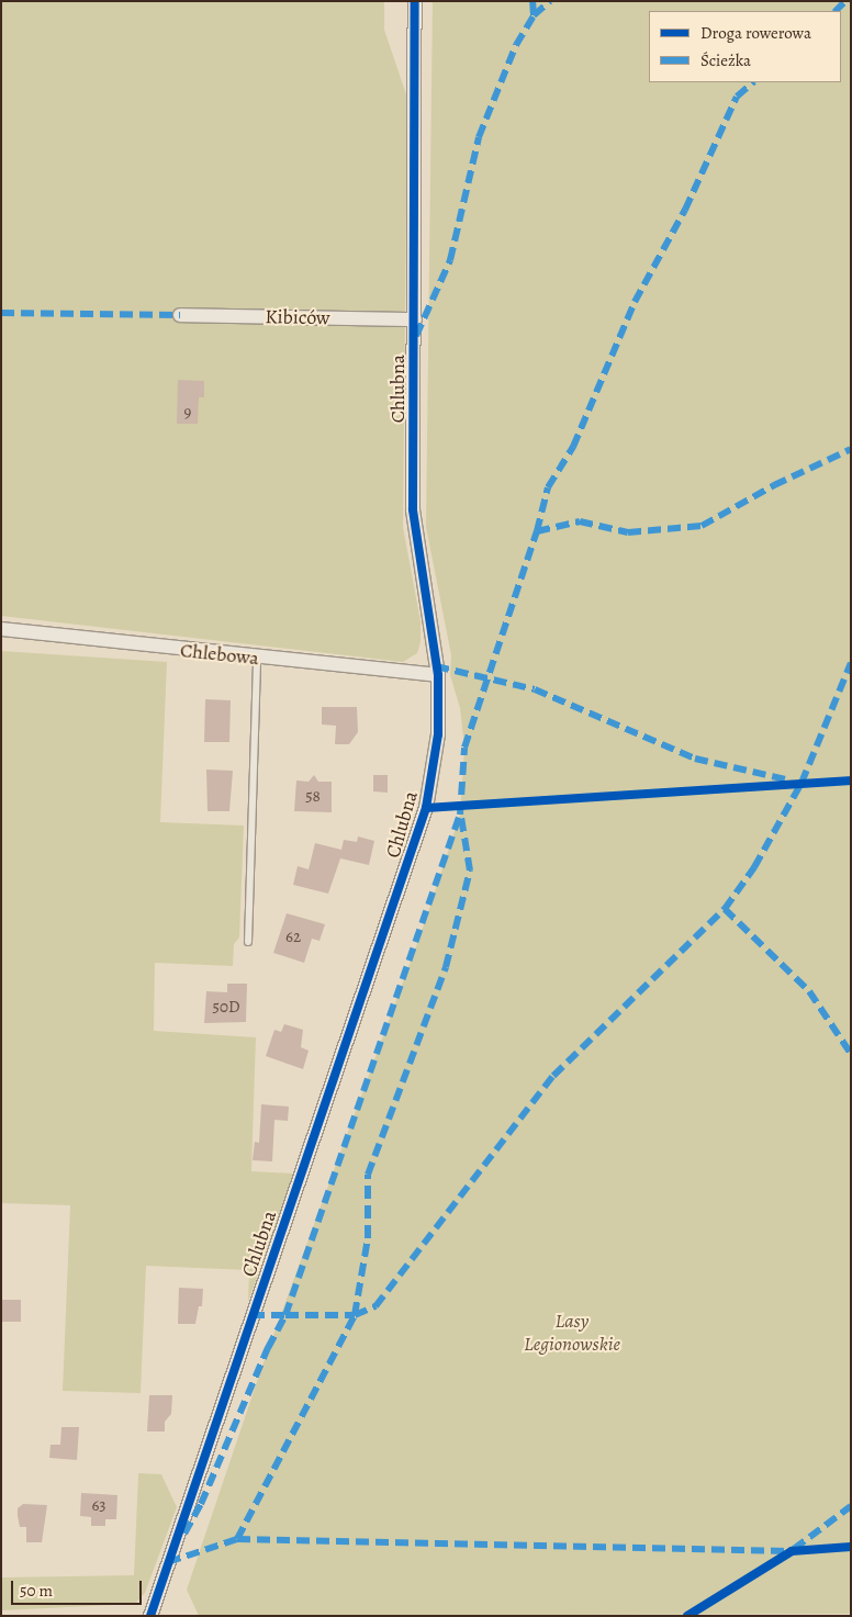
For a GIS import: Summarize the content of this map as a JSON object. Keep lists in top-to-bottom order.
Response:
{
  "streets": {
    "street": ["Kibiców", "Chlubna", "Chlebowa"]
  },
  "crossings": [
    ["Kibiców", "Chlubna"],
    ["Chlubna", "Chlebowa"]
  ],
  "parks": ["Lasy Legionowskie"],
  "house_numbers": [
    "9",
    "58",
    "62",
    "50D",
    "63"
  ],
  "legend": ["Droga rowerowa", "Ścieżka"],
  "scale_bar": "50 m"
}
